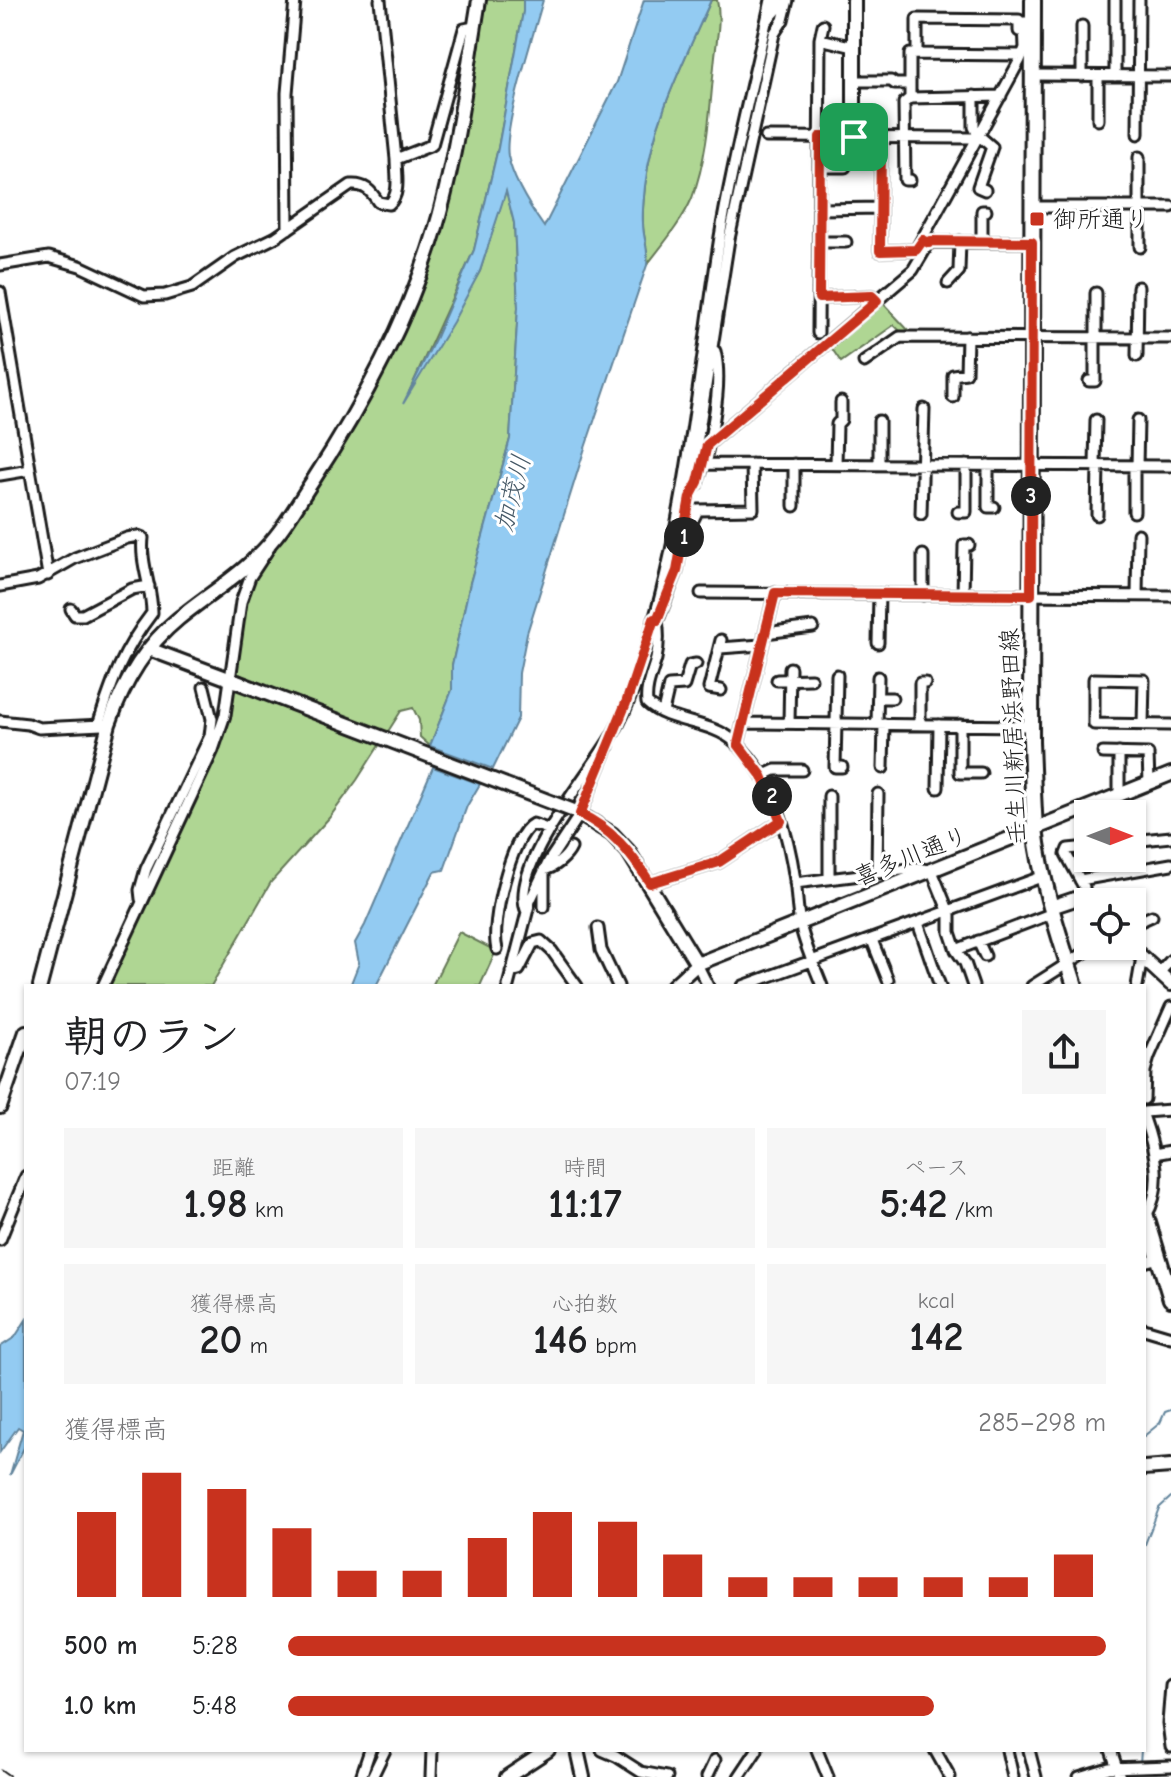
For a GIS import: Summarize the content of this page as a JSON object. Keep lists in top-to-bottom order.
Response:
{
  "streets": {
    "main road": ["壬生川新居浜野田線"],
    "street": ["喜多川通り"]
  },
  "crossings": [
    ["壬生川新居浜野田線", "喜多川通り"]
  ],
  "water": ["加茂川"],
  "places": {
    "transit": ["御所通り"]
  },
  "north": "right",
  "page": {
    "pins": ["3", "1", "2"],
    "heading": ["朝のラン", "07:19"],
    "stats": [
      ["距離", "1.98 km"],
      ["時間", "11:17"],
      ["ペース", "5:42 /km"],
      ["獲得標高", "20 m"],
      ["心拍数", "146 bpm"],
      ["kcal", "142"]
    ],
    "chart": ["獲得標高", "285–298 m"],
    "list": [
      {
        "name": "500 m",
        "note": "5:28"
      },
      {
        "name": "1.0 km",
        "note": "5:48"
      }
    ]
  }
}
